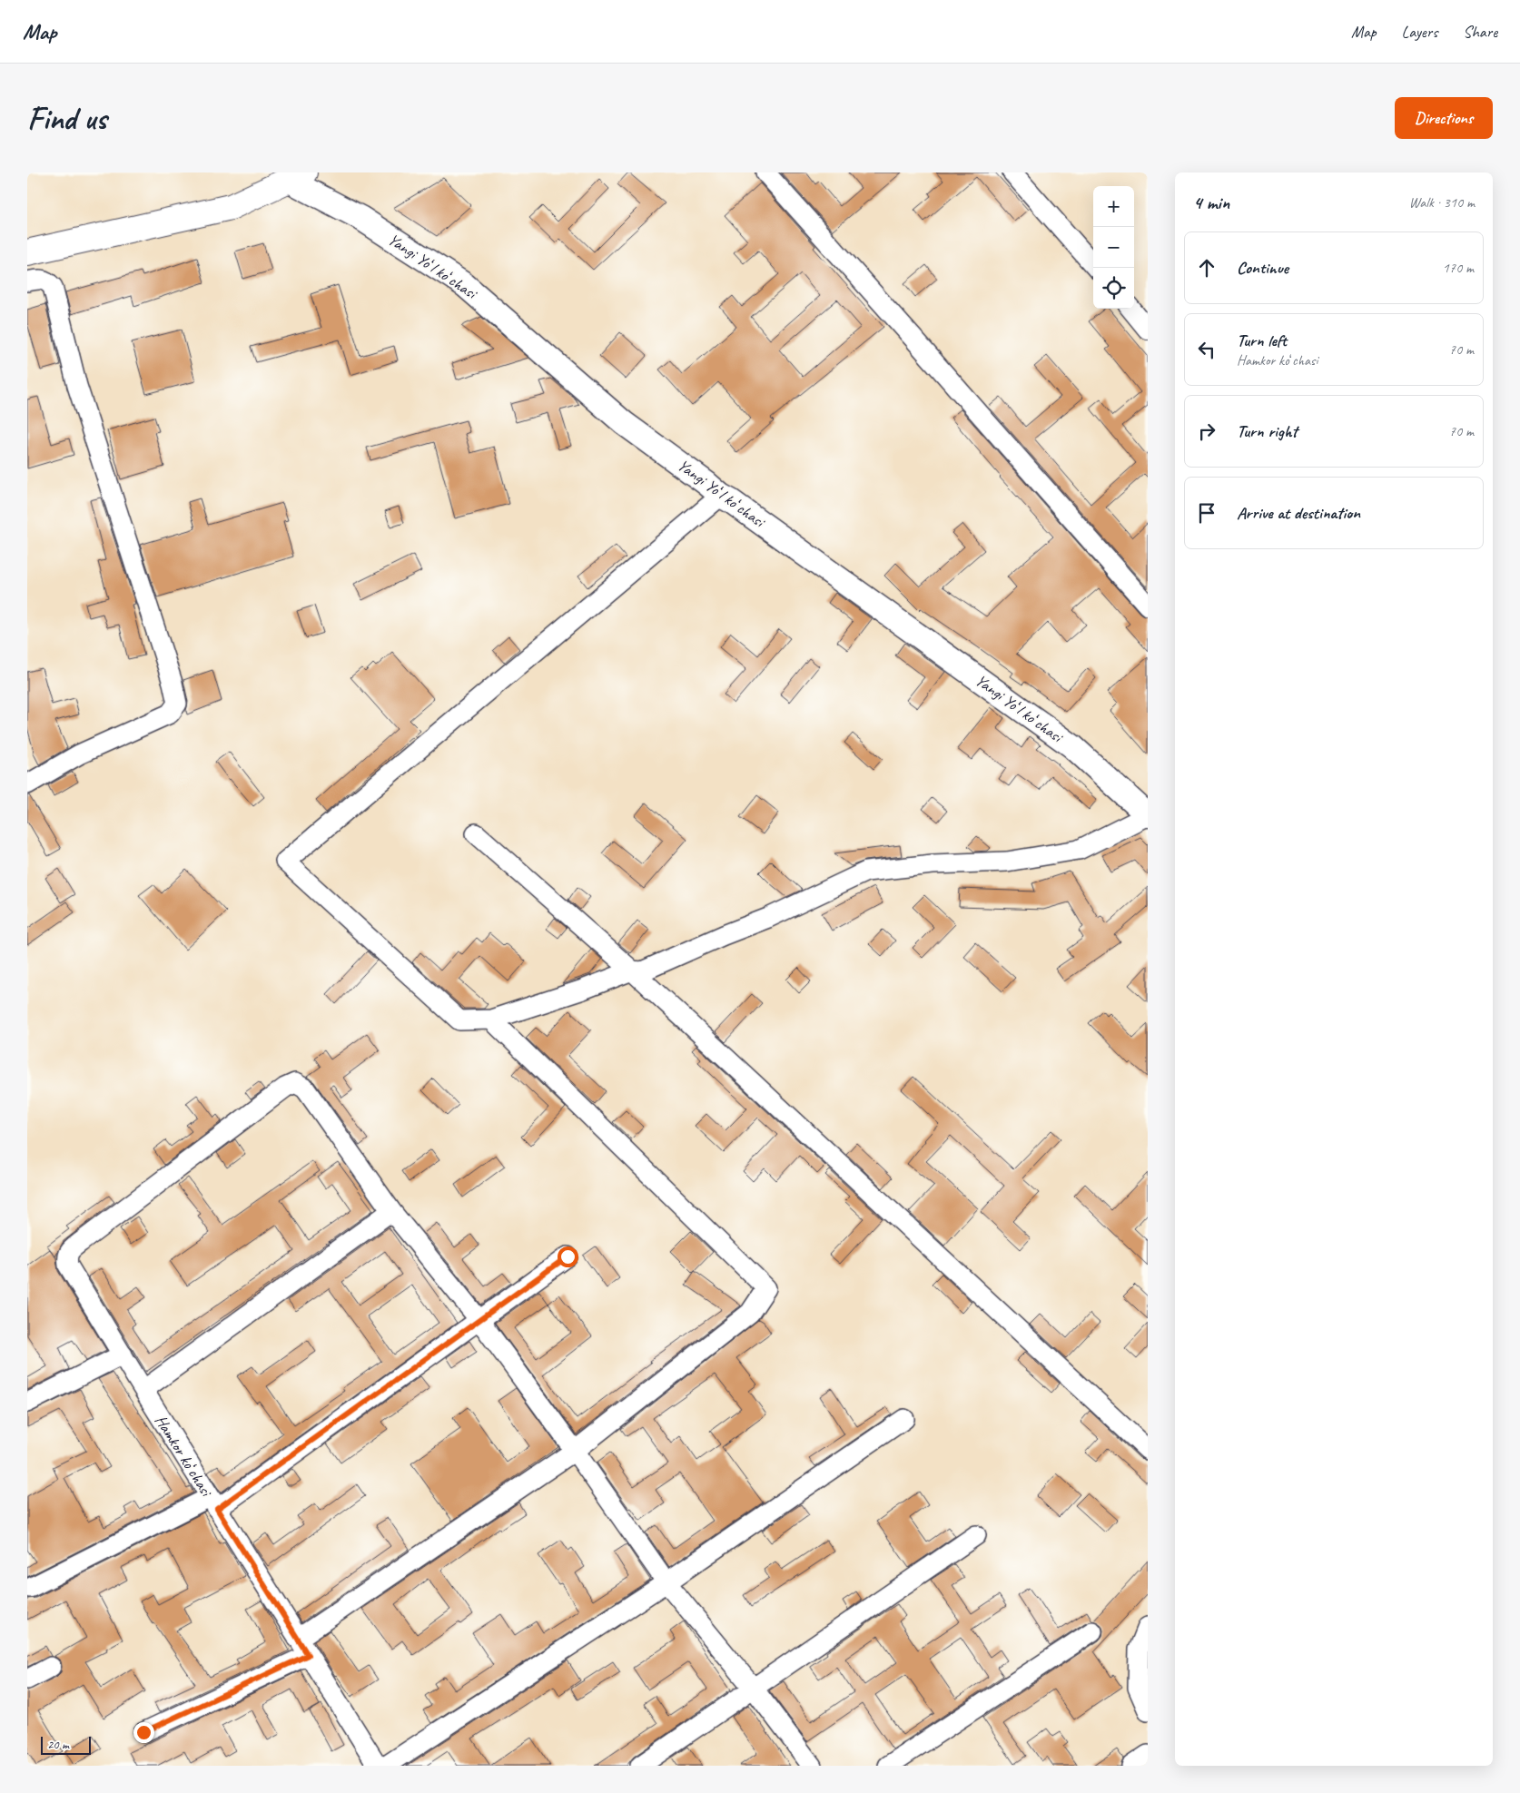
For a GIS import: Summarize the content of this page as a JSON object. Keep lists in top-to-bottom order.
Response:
{
  "streets": {
    "street": ["Yangi Yoʻl koʻchasi", "Hamkor koʻchasi"]
  },
  "scale_bar": "20 m",
  "page": {
    "header": "Map",
    "nav": ["Map", "Layers", "Share"],
    "buttons": "Directions",
    "title": "Find us",
    "heading": ["4 min", "Walk · 310 m"],
    "map_buttons": ["+", "−"],
    "list": [
      ["Continue", "170 m"],
      ["Turn left", "Hamkor koʻchasi", "70 m"],
      ["Turn right", "70 m"],
      "Arrive at destination"
    ],
    "scale": "20 m"
  }
}
